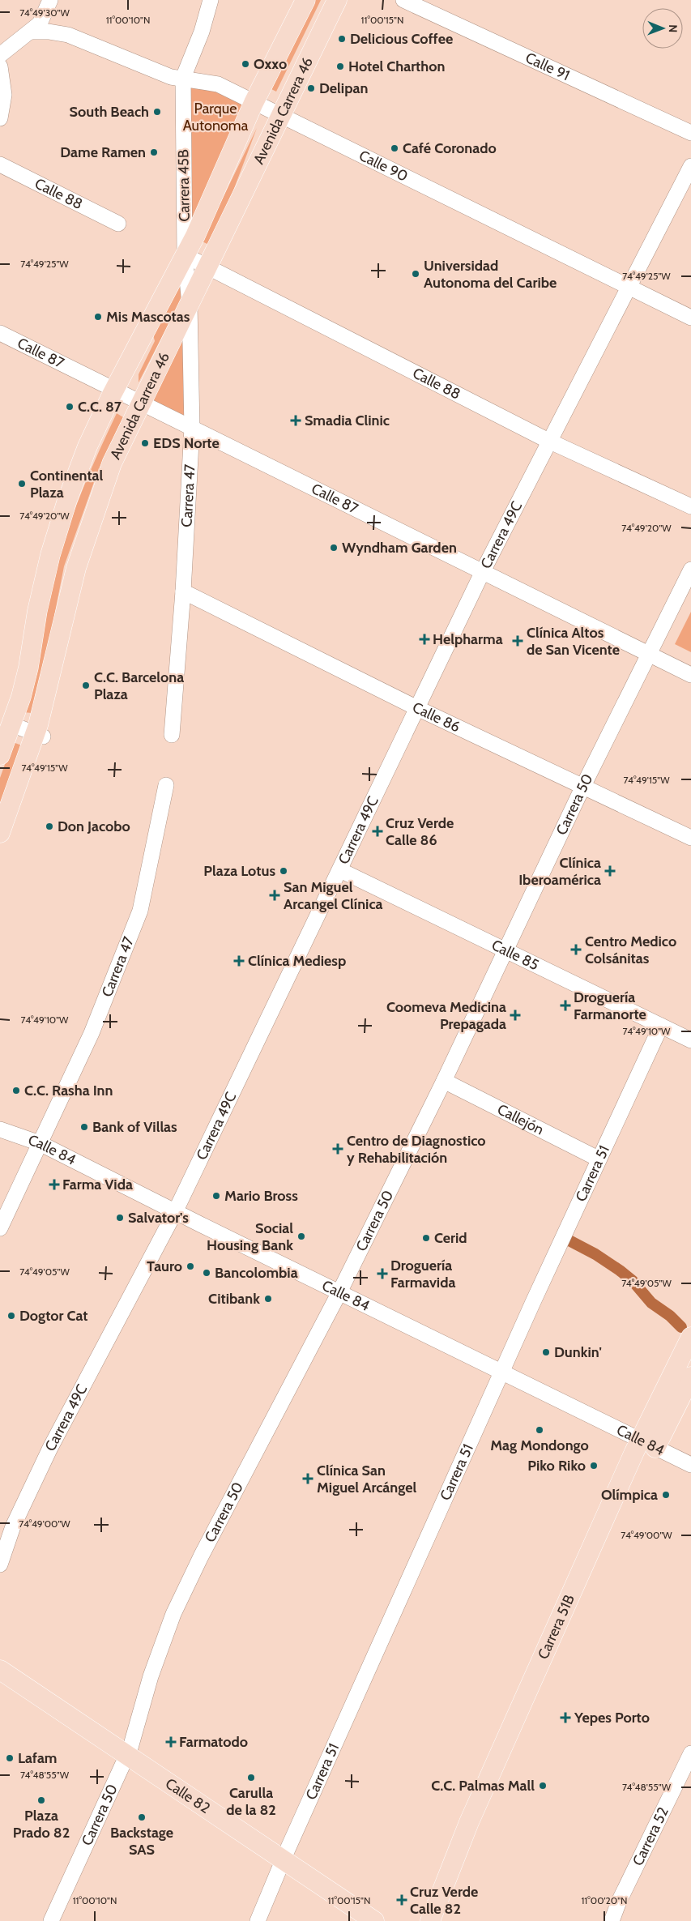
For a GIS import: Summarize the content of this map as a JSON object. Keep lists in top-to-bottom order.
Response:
{
  "streets": {
    "main road": ["Avenida Carrera 46", "Carrera 51B", "Calle 82"],
    "street": [
      "Calle 91",
      "Calle 90",
      "Carrera 45B",
      "Calle 88",
      "Calle 87",
      "Carrera 47",
      "Carrera 49C",
      "Calle 86",
      "Carrera 50",
      "Calle 85",
      "Callejón",
      "Calle 84",
      "Carrera 51",
      "Carrera 52"
    ]
  },
  "crossings": [
    ["Avenida Carrera 46", "Calle 90"],
    ["Avenida Carrera 46", "Carrera 45B"],
    ["Avenida Carrera 46", "Calle 88"],
    ["Avenida Carrera 46", "Calle 87"],
    ["Avenida Carrera 46", "Carrera 47"],
    ["Calle 90", "Carrera 45B"],
    ["Calle 90", "Carrera 49C"],
    ["Carrera 45B", "Calle 88"],
    ["Carrera 45B", "Carrera 47"],
    ["Calle 88", "Carrera 47"],
    ["Calle 88", "Carrera 49C"],
    ["Calle 87", "Carrera 47"],
    ["Calle 87", "Carrera 49C"],
    ["Calle 87", "Carrera 50"],
    ["Carrera 47", "Calle 86"],
    ["Carrera 47", "Calle 84"],
    ["Carrera 49C", "Calle 86"],
    ["Carrera 49C", "Calle 85"],
    ["Carrera 49C", "Calle 84"],
    ["Calle 86", "Carrera 50"],
    ["Carrera 50", "Calle 85"],
    ["Carrera 50", "Callejón"],
    ["Carrera 50", "Calle 84"],
    ["Carrera 50", "Calle 82"],
    ["Calle 85", "Carrera 51"],
    ["Callejón", "Carrera 51"],
    ["Calle 84", "Carrera 51"],
    ["Calle 84", "Carrera 51B"],
    ["Carrera 51", "Calle 82"]
  ],
  "parks": ["Parque Autonoma"],
  "places": {
    "other": [
      "Delicious Coffee",
      "Oxxo",
      "Hotel Charthon",
      "Delipan",
      "South Beach",
      "Café Coronado",
      "Dame Ramen",
      "Universidad Autonoma del Caribe",
      "Mis Mascotas",
      "C.C. 87",
      "EDS Norte",
      "Continental Plaza",
      "Wyndham Garden",
      "C.C. Barcelona Plaza",
      "Don Jacobo",
      "Plaza Lotus",
      "C.C. Rasha Inn",
      "Bank of Villas",
      "Mario Bross",
      "Salvator's",
      "Social Housing Bank",
      "Cerid",
      "Tauro",
      "Bancolombia",
      "Citibank",
      "Dogtor Cat",
      "Dunkin'",
      "Mag Mondongo",
      "Piko Riko",
      "Olímpica",
      "Lafam",
      "Carulla de la 82",
      "C.C. Palmas Mall",
      "Plaza Prado 82",
      "Backstage SAS"
    ],
    "health": [
      "Smadia Clinic",
      "Helpharma",
      "Clínica Altos de San Vicente",
      "Cruz Verde Calle 86",
      "Clínica Iberoamérica",
      "San Miguel Arcangel Clínica",
      "Centro Medico Colsánitas",
      "Clínica Mediesp",
      "Droguería Farmanorte",
      "Coomeva Medicina Prepagada",
      "Centro de Diagnostico y Rehabilitación",
      "Farma Vida",
      "Droguería Farmavida",
      "Clínica San Miguel Arcángel",
      "Yepes Porto",
      "Farmatodo",
      "Cruz Verde Calle 82"
    ]
  },
  "north": "right",
  "coordinates": [
    "74°49'30\"W",
    "11°00'10\"N",
    "11°00'15\"N",
    "74°49'25\"W",
    "74°49'20\"W",
    "74°49'15\"W",
    "74°49'10\"W",
    "74°49'05\"W",
    "74°49'00\"W",
    "74°48'55\"W",
    "11°00'20\"N"
  ]
}
